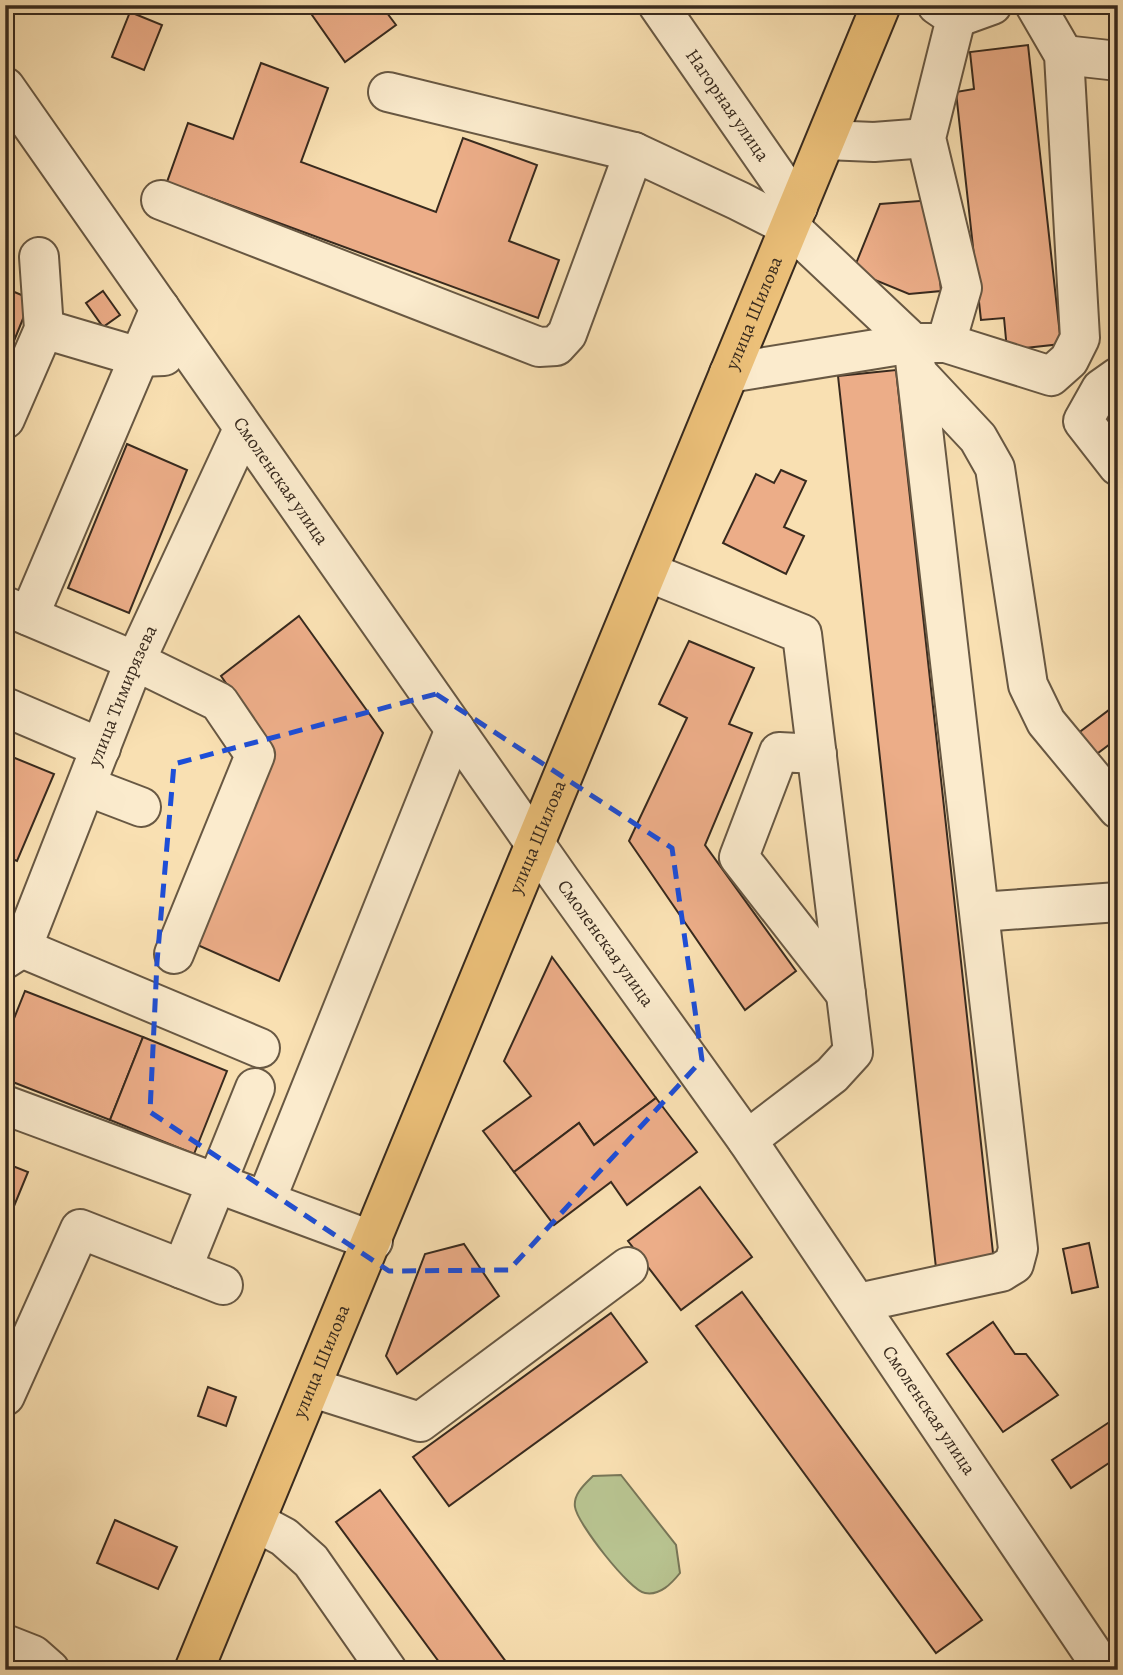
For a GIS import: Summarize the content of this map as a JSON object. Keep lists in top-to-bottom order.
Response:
{
  "streets": {
    "main road": ["улица Шилова"],
    "street": ["Нагорная улица", "Смоленская улица", "улица Тимирязева"]
  },
  "crossings": [
    ["Нагорная улица", "улица Шилова"],
    ["улица Шилова", "Смоленская улица"],
    ["Смоленская улица", "улица Тимирязева"]
  ]
}
